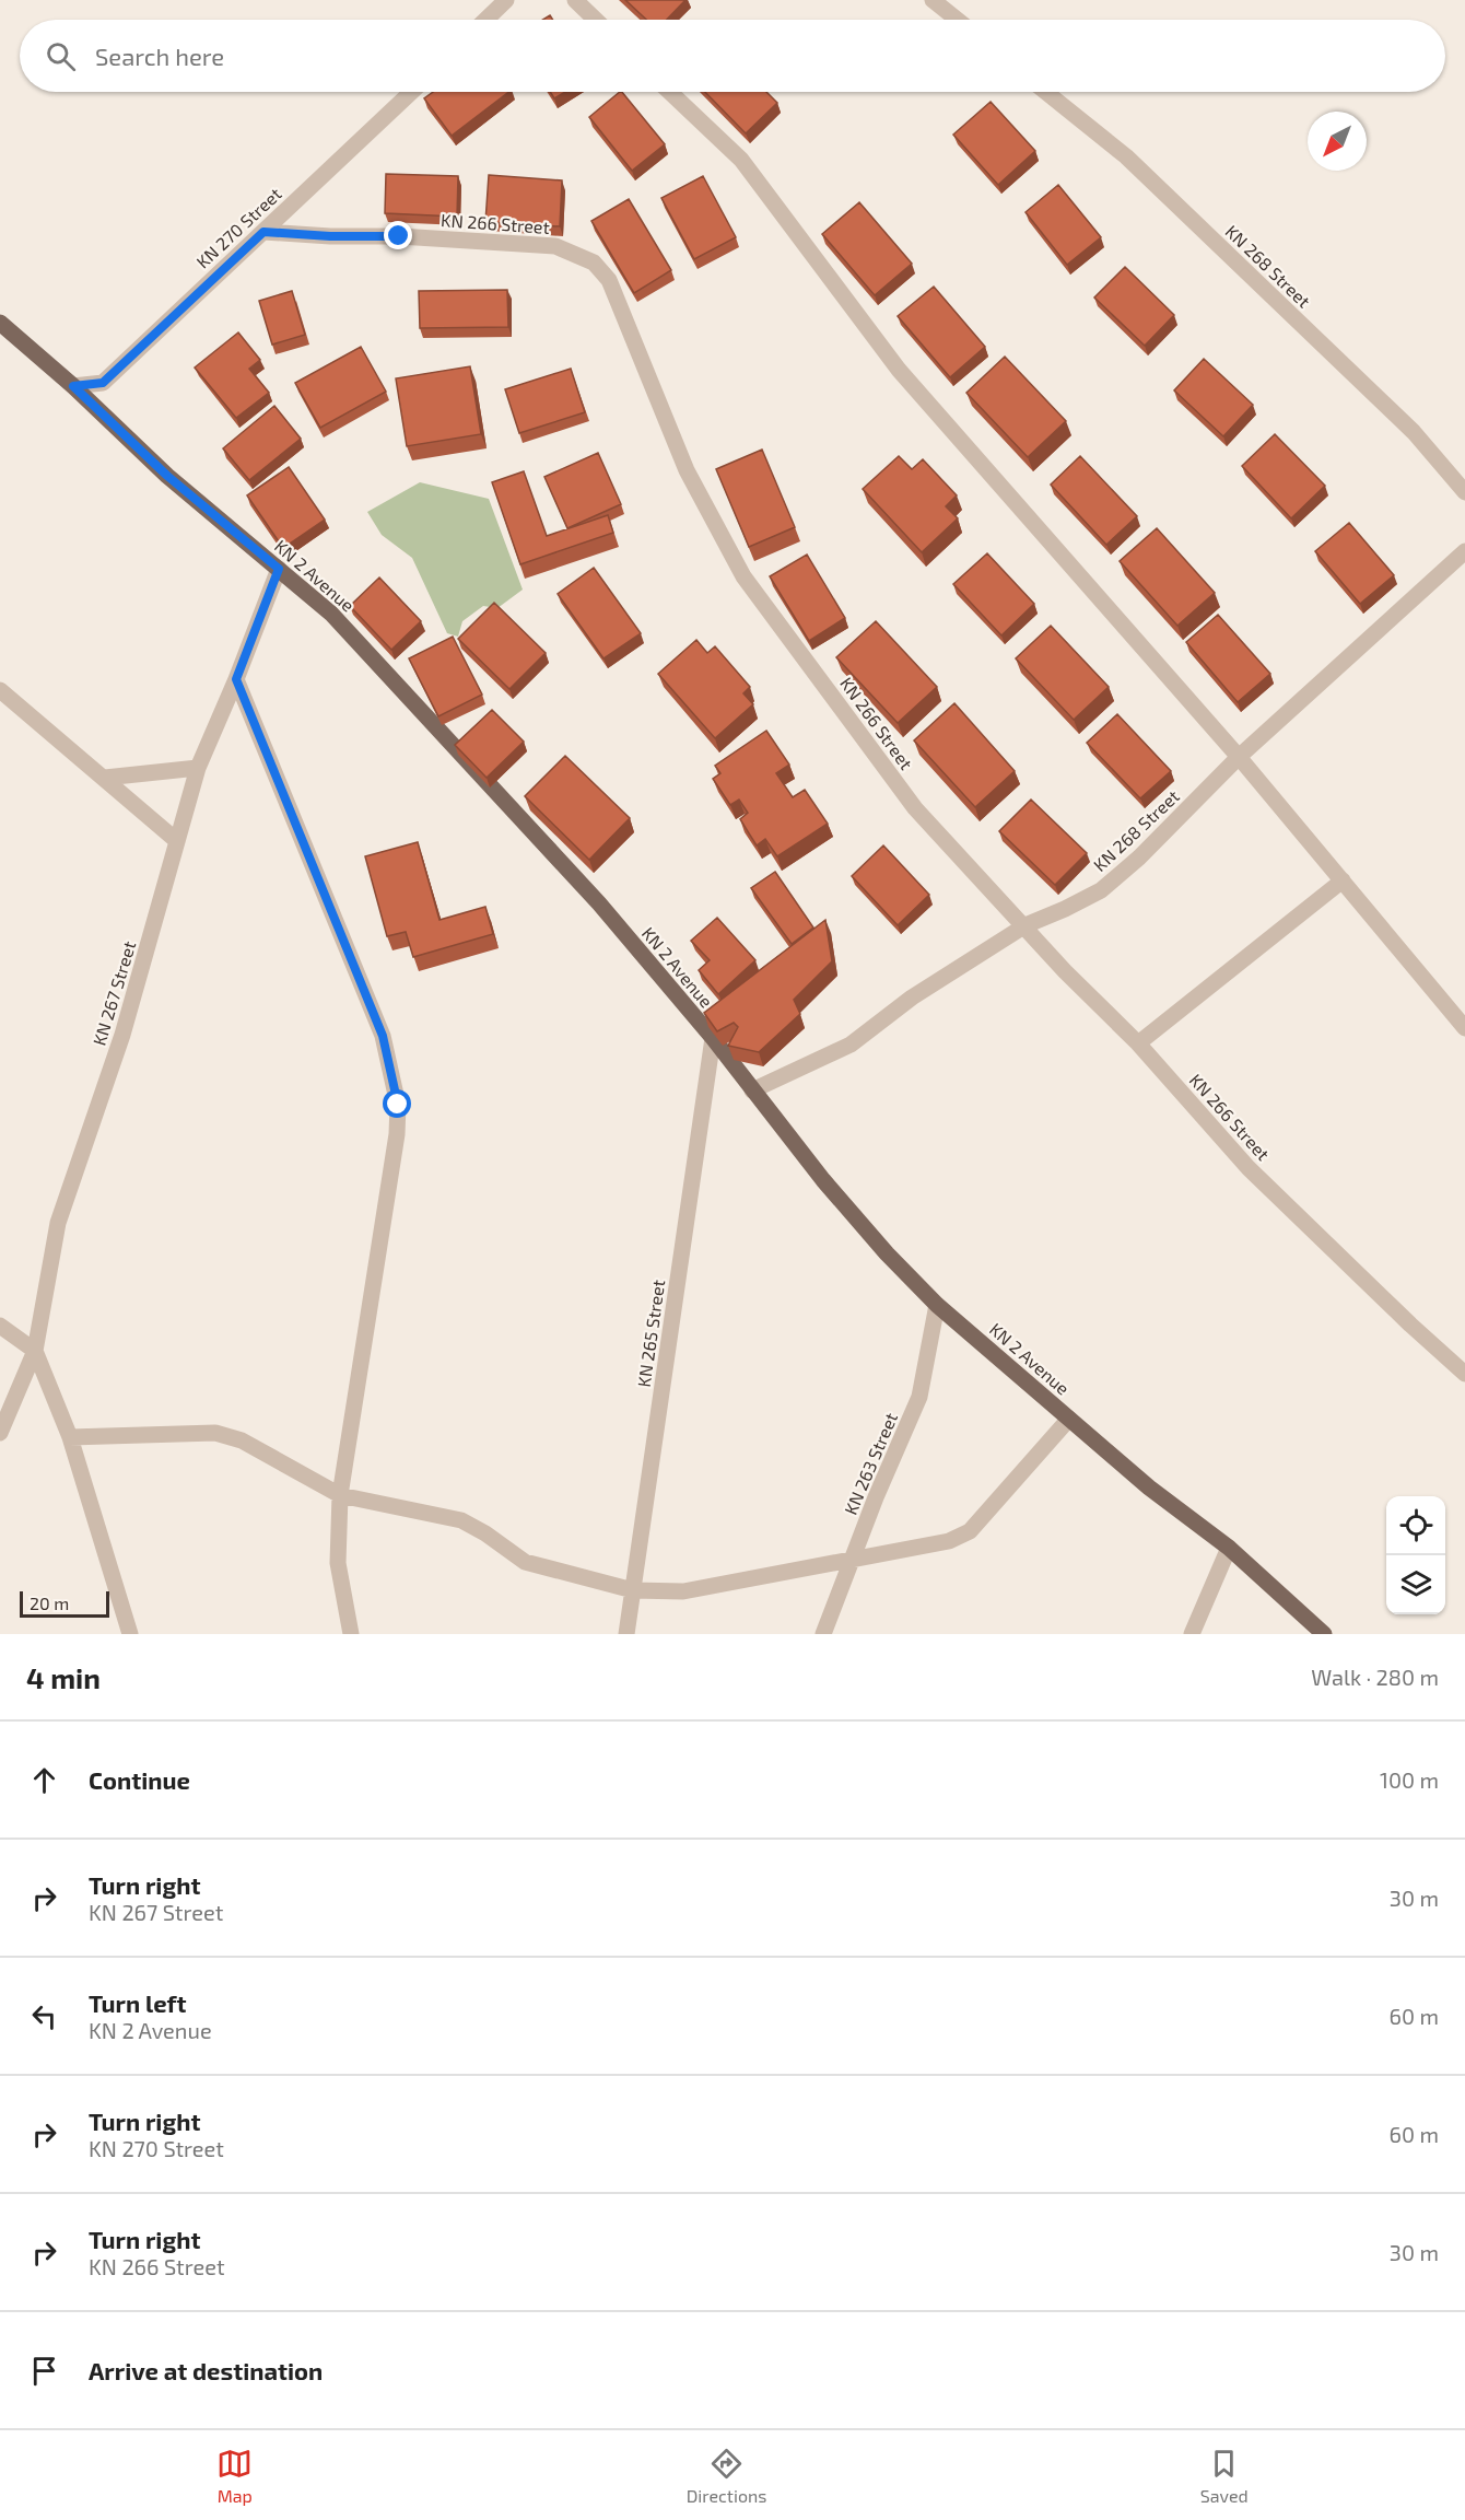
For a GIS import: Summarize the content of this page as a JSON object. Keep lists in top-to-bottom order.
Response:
{
  "streets": {
    "main road": ["KN 2 Avenue"],
    "street": [
      "KN 266 Street",
      "KN 270 Street",
      "KN 268 Street",
      "KN 267 Street",
      "KN 265 Street",
      "KN 263 Street"
    ]
  },
  "crossings": [
    ["KN 266 Street", "KN 270 Street"],
    ["KN 266 Street", "KN 268 Street"],
    ["KN 270 Street", "KN 2 Avenue"],
    ["KN 268 Street", "KN 2 Avenue"],
    ["KN 2 Avenue", "KN 267 Street"],
    ["KN 2 Avenue", "KN 265 Street"],
    ["KN 2 Avenue", "KN 263 Street"]
  ],
  "scale_bar": "20 m",
  "north": "bottom left",
  "page": {
    "search": "Search here",
    "scale": "20 m",
    "heading": ["4 min", "Walk · 280 m"],
    "list": [
      ["Continue", "100 m"],
      ["Turn right", "KN 267 Street", "30 m"],
      ["Turn left", "KN 2 Avenue", "60 m"],
      ["Turn right", "KN 270 Street", "60 m"],
      ["Turn right", "KN 266 Street", "30 m"],
      "Arrive at destination"
    ],
    "nav": ["Map", "Directions", "Saved"]
  }
}
